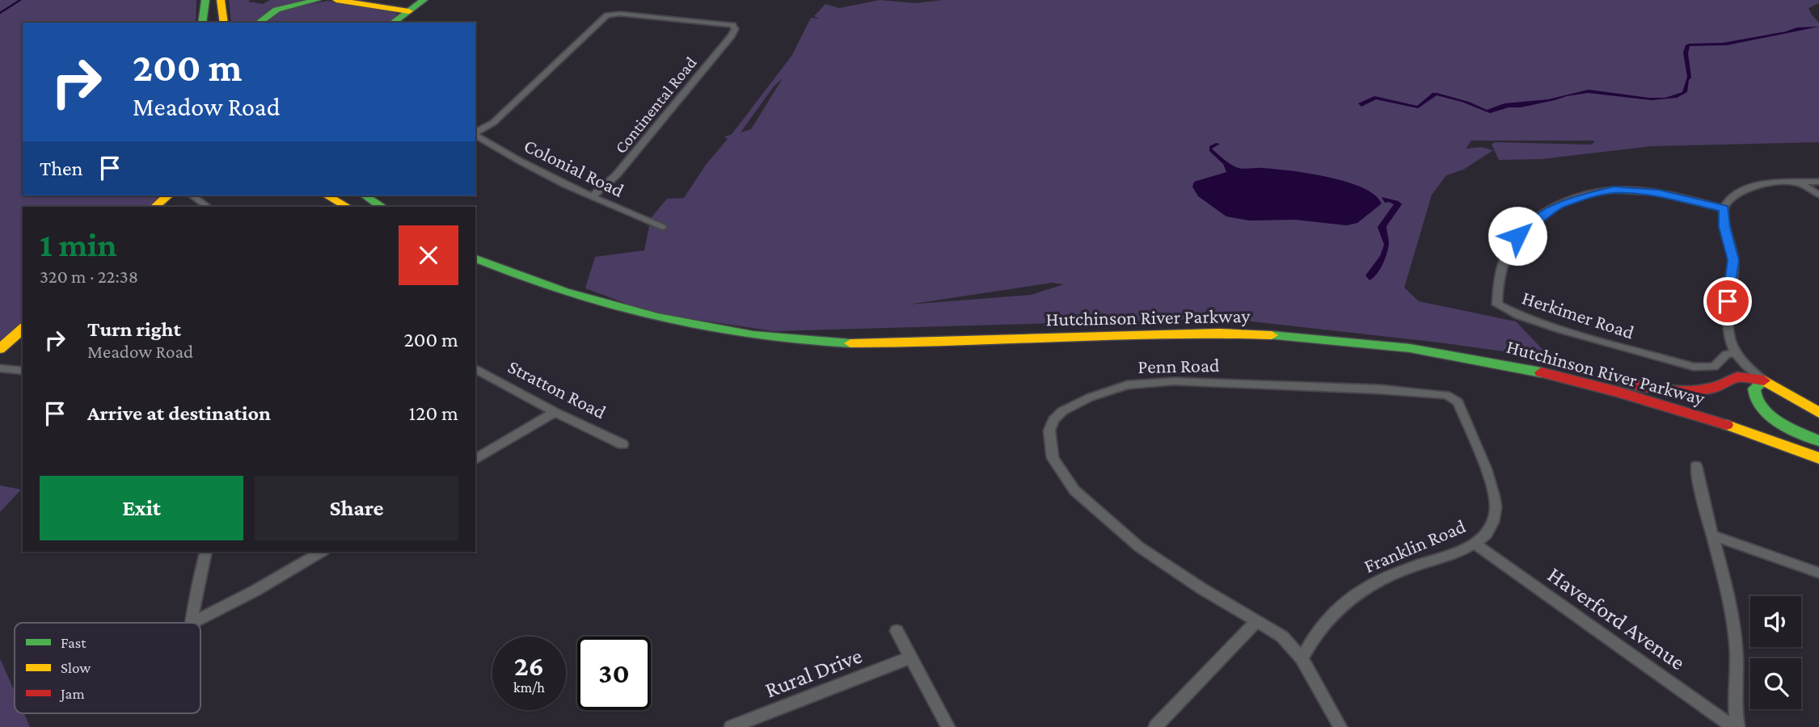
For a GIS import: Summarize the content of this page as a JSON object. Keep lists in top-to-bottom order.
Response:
{
  "streets": {
    "main road": ["Hutchinson River Parkway"],
    "street": [
      "Continental Road",
      "Colonial Road",
      "Herkimer Road",
      "Penn Road",
      "Stratton Road",
      "Franklin Road",
      "Haverford Avenue",
      "Rural Drive"
    ]
  },
  "crossings": [
    ["Continental Road", "Colonial Road"],
    ["Penn Road", "Franklin Road"],
    ["Franklin Road", "Haverford Avenue"]
  ],
  "legend": ["Fast", "Slow", "Jam"],
  "page": {
    "turn": ["200 m", "Meadow Road"],
    "then": "Then",
    "heading": ["1 min", "320 m · 22:38"],
    "list": [
      {
        "name": "Turn right",
        "note": "Meadow Road",
        "value": "200 m"
      },
      {
        "name": "Arrive at destination",
        "value": "120 m"
      }
    ],
    "buttons": ["Exit", "Share"],
    "speed": "26 km/h",
    "limit": "30"
  }
}
